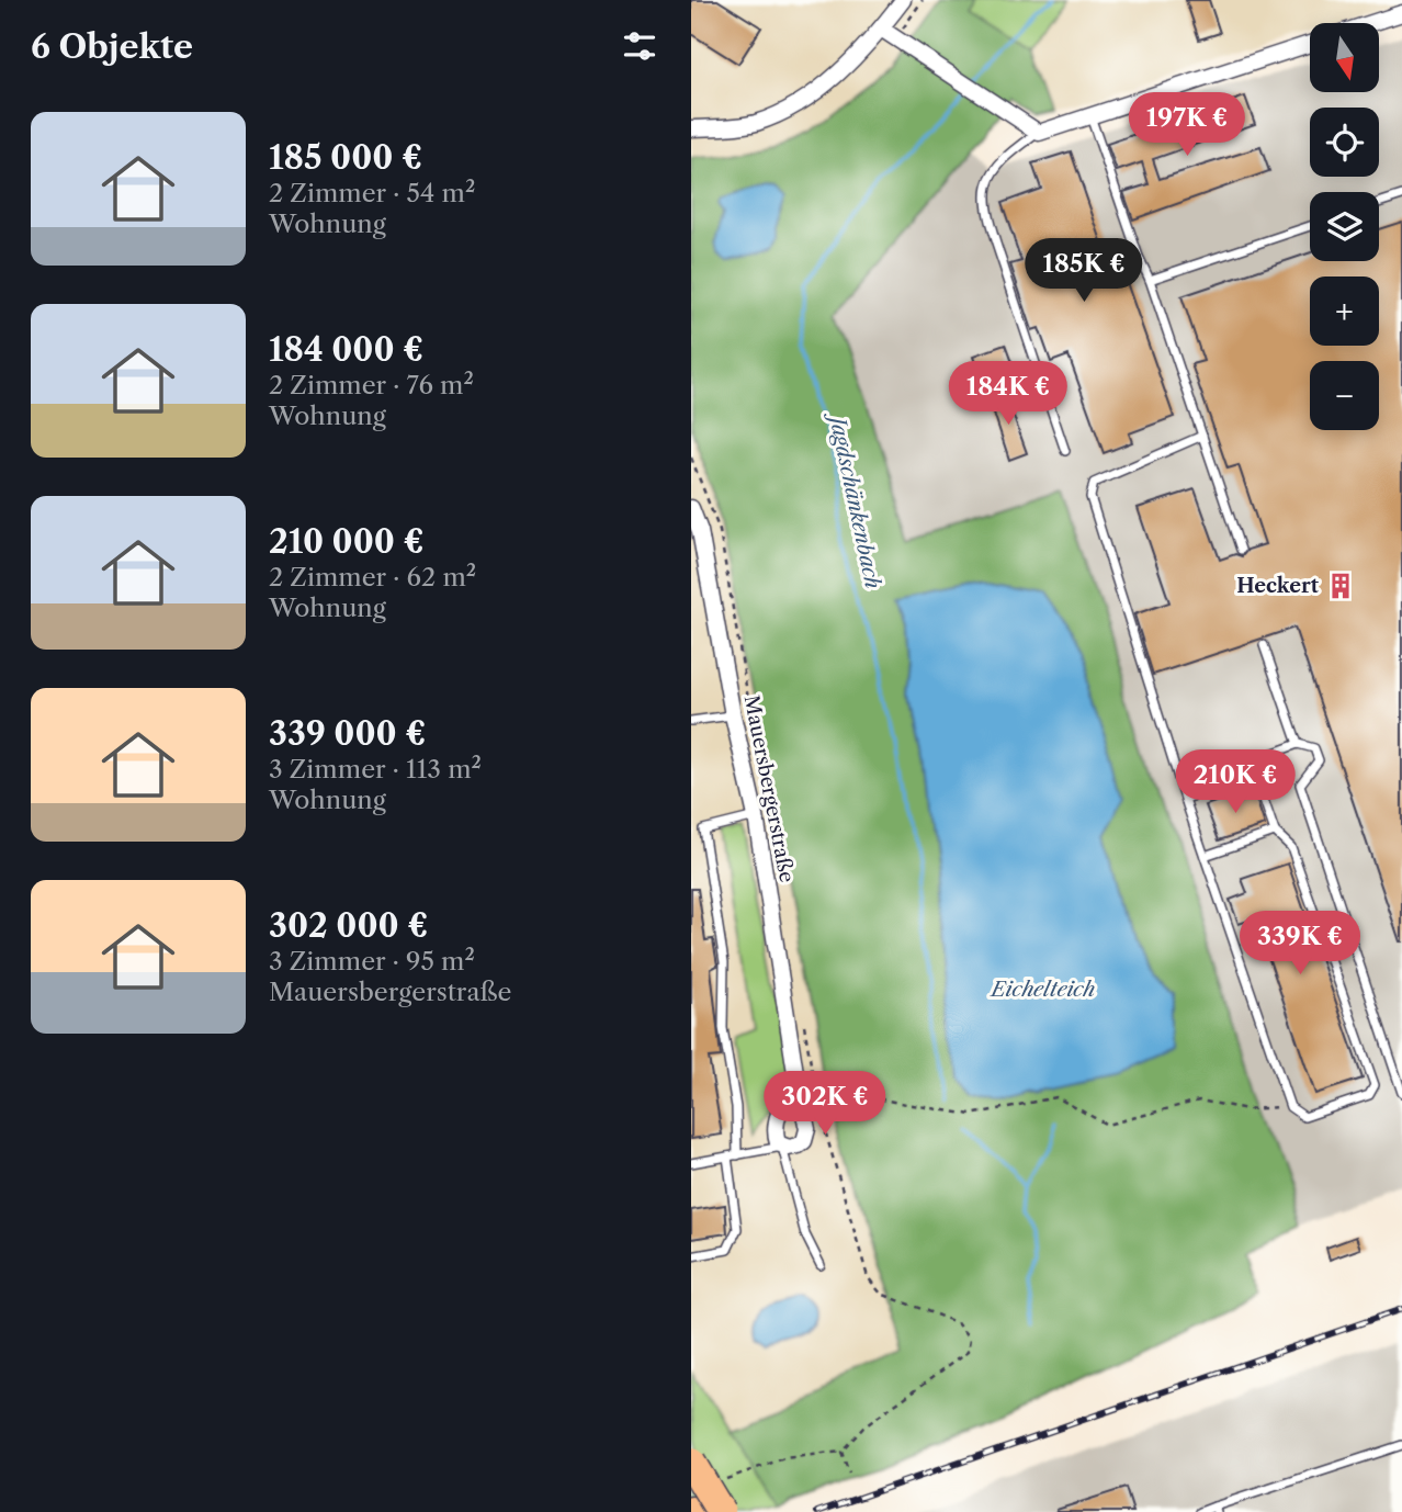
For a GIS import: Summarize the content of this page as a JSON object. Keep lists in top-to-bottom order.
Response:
{
  "streets": {
    "street": ["Mauersbergerstraße"]
  },
  "water": ["Jagdschänkenbach", "Eichelteich"],
  "places": {
    "building": ["Heckert"]
  },
  "north": "bottom",
  "page": {
    "heading": "6 Objekte",
    "map_buttons": ["+", "−"],
    "list": [
      {
        "name": "185 000 €",
        "note": "2 Zimmer · 54 m² · Wohnung"
      },
      {
        "name": "184 000 €",
        "note": "2 Zimmer · 76 m² · Wohnung"
      },
      {
        "name": "210 000 €",
        "note": "2 Zimmer · 62 m² · Wohnung"
      },
      {
        "name": "339 000 €",
        "note": "3 Zimmer · 113 m² · Wohnung"
      },
      {
        "name": "302 000 €",
        "note": "3 Zimmer · 95 m² · Mauersbergerstraße"
      }
    ],
    "price": [
      "197K €",
      "185K €",
      "184K €",
      "210K €",
      "339K €",
      "302K €"
    ]
  }
}
